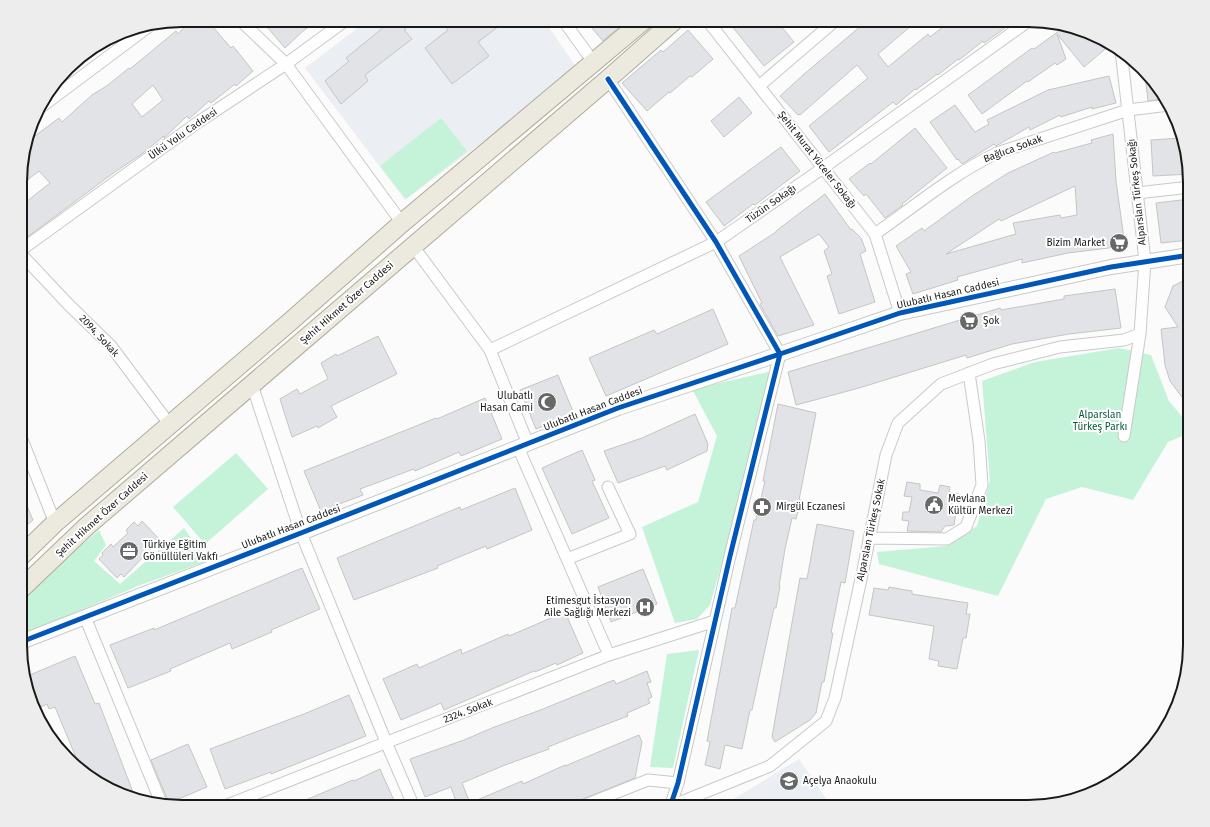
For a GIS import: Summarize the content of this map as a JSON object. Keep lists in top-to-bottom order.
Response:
{
  "streets": {
    "main road": ["Şehit Hikmet Özer Caddesi"],
    "street": [
      "Ülkü Yolu Caddesi",
      "Bağlıca Sokak",
      "Şehit Murat Yüceler Sokağı",
      "Alparslan Türkeş Sokağı",
      "Tüzün Sokağı",
      "Ulubatlı Hasan Caddesi",
      "2094. Sokak",
      "Alparslan Türkeş Sokak",
      "2324. Sokak"
    ]
  },
  "crossings": [
    ["Bağlıca Sokak", "Şehit Murat Yüceler Sokağı"],
    ["Bağlıca Sokak", "Alparslan Türkeş Sokağı"],
    ["Şehit Murat Yüceler Sokağı", "Tüzün Sokağı"],
    ["Şehit Murat Yüceler Sokağı", "Ulubatlı Hasan Caddesi"],
    ["Alparslan Türkeş Sokağı", "Ulubatlı Hasan Caddesi"],
    ["Alparslan Türkeş Sokağı", "Alparslan Türkeş Sokak"]
  ],
  "parks": ["Alparslan Türkeş Parkı"],
  "places": {
    "supermarket": ["Bizim Market", "Şok"],
    "mosque": ["Ulubatlı Hasan Cami"],
    "public building": ["Mevlana Kültür Merkezi"],
    "pharmacy": ["Mirgül Eczanesi"],
    "office": ["Türkiye Eğitim Gönüllüleri Vakfı"],
    "hospital": ["Etimesgut İstasyon Aile Sağlığı Merkezi"],
    "school or university": ["Açelya Anaokulu"]
  }
}
